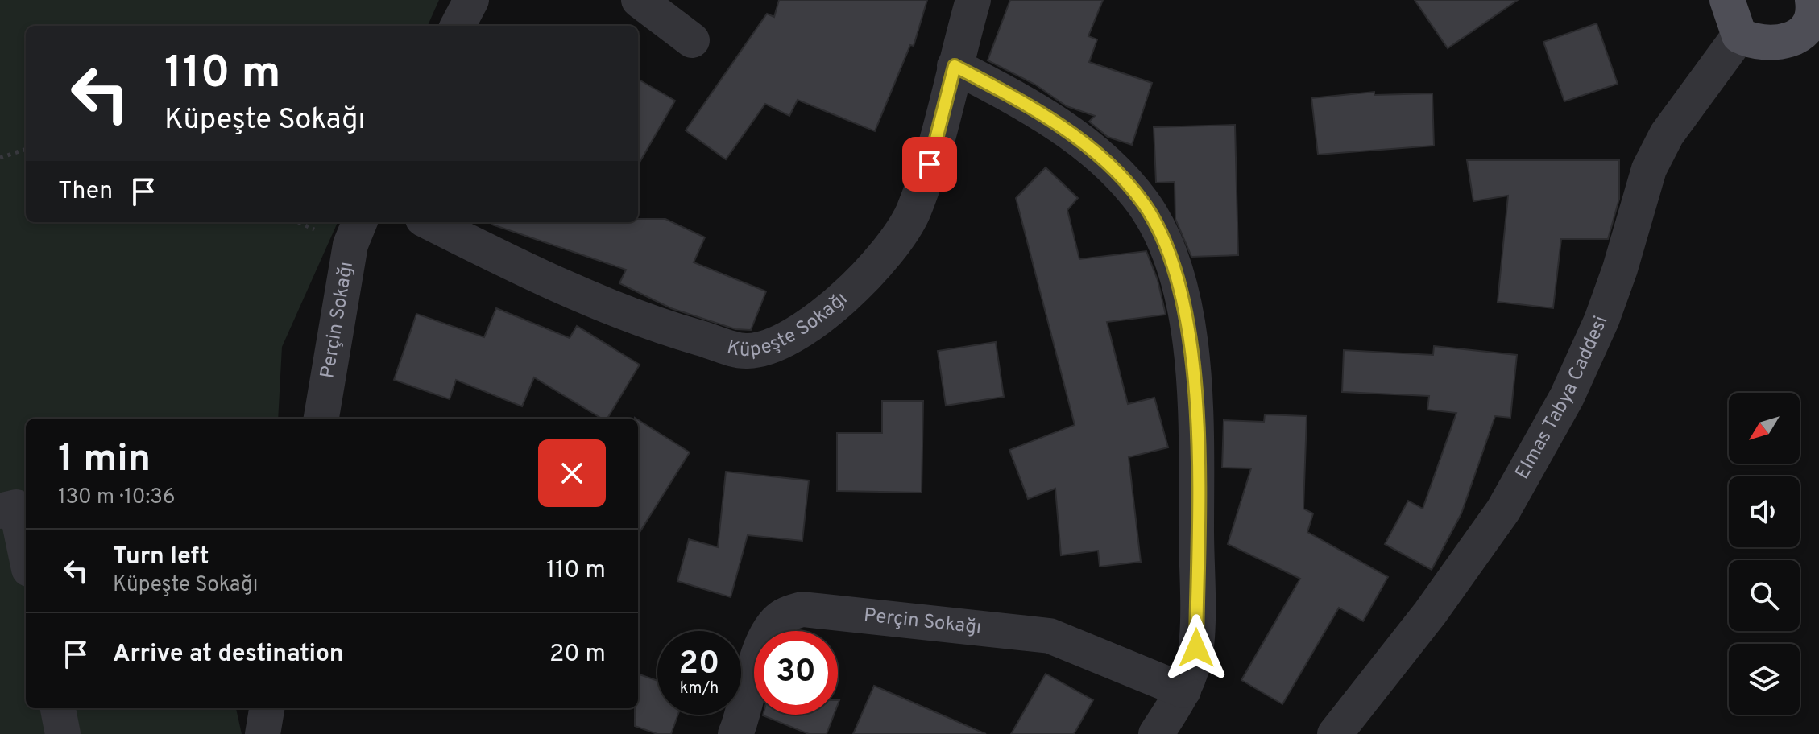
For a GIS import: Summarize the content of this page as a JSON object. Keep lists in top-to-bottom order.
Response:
{
  "streets": {
    "street": ["Küpeşte Sokağı", "Perçin Sokağı", "Elmas Tabya Caddesi"]
  },
  "north": "bottom left",
  "page": {
    "turn": ["110 m", "Küpeşte Sokağı"],
    "then": "Then",
    "heading": ["1 min", "130 m · 10:36"],
    "list": [
      {
        "name": "Turn left",
        "note": "Küpeşte Sokağı",
        "value": "110 m"
      },
      {
        "name": "Arrive at destination",
        "value": "20 m"
      }
    ],
    "speed": "20 km/h",
    "limit": "30"
  }
}
